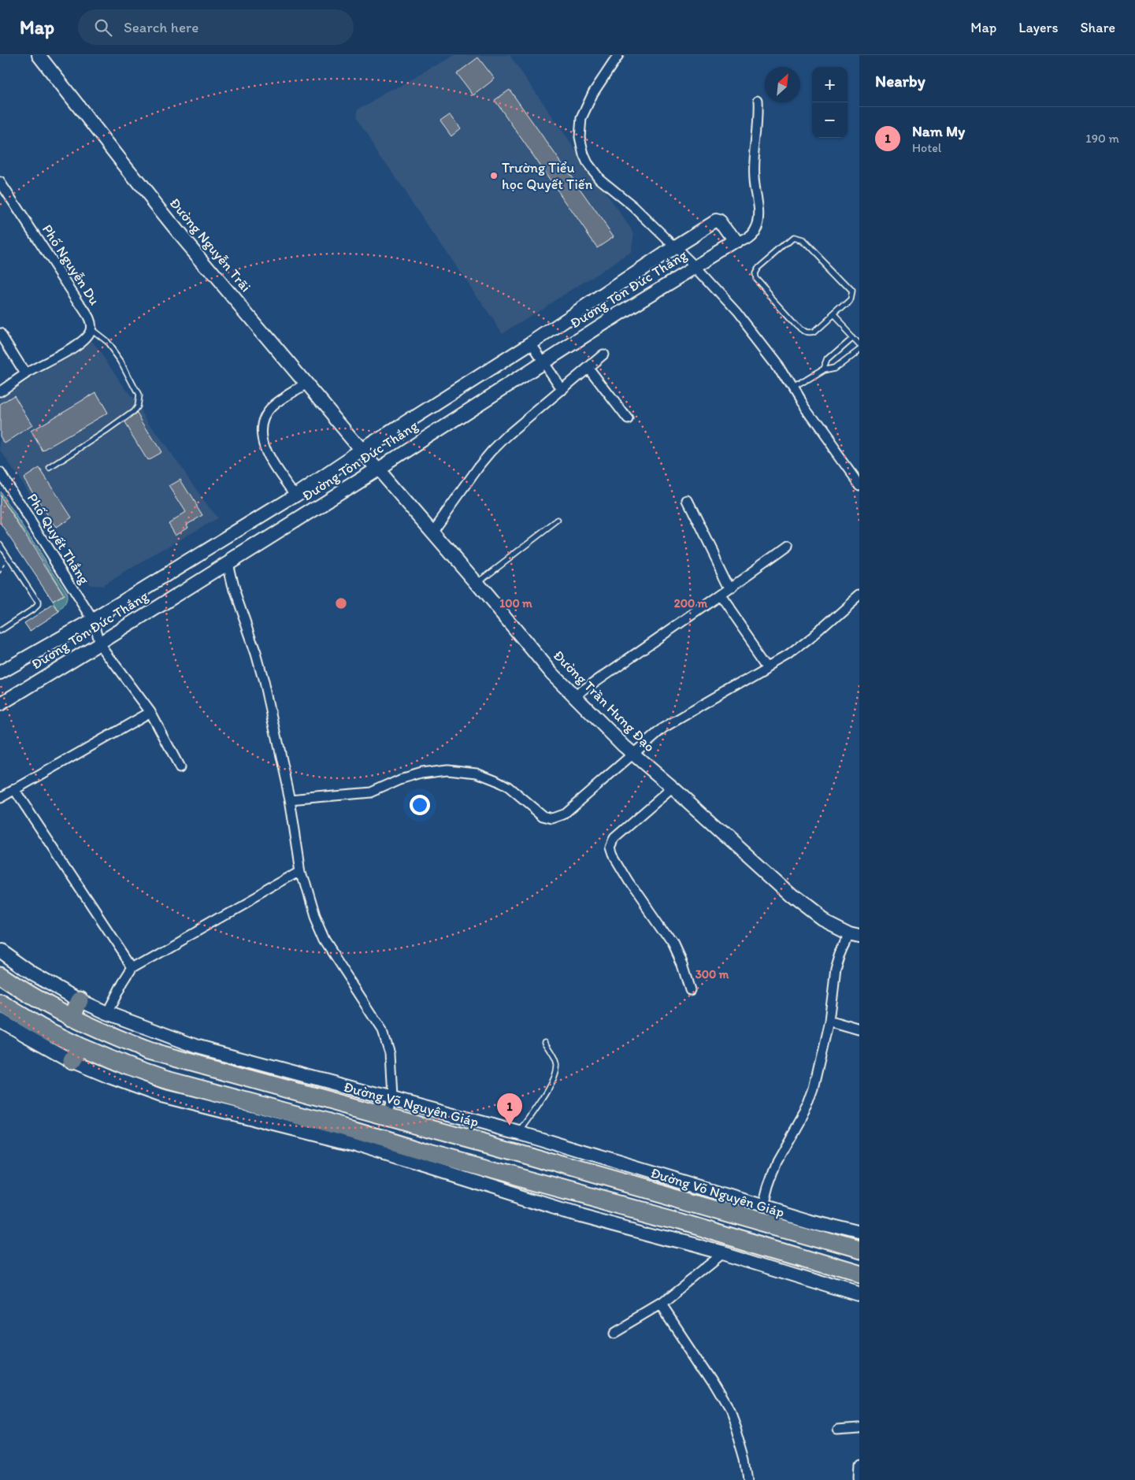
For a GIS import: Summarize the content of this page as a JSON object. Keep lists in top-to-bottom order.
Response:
{
  "streets": {
    "highway": ["Đường Võ Nguyên Giáp"],
    "street": [
      "Đường Nguyễn Trãi",
      "Phố Nguyễn Du",
      "Đường Tôn Đức Thắng",
      "Phố Quyết Thắng",
      "Đường Trần Hưng Đạo"
    ]
  },
  "crossings": [
    ["Đường Nguyễn Trãi", "Đường Tôn Đức Thắng"],
    ["Đường Nguyễn Trãi", "Đường Trần Hưng Đạo"],
    ["Đường Tôn Đức Thắng", "Phố Quyết Thắng"],
    ["Đường Tôn Đức Thắng", "Đường Trần Hưng Đạo"]
  ],
  "places": ["Trường Tiểu học Quyết Tiến"],
  "north": "top right",
  "page": {
    "header": "Map",
    "search": "Search here",
    "nav": ["Map", "Layers", "Share"],
    "heading": "Nearby",
    "map_buttons": ["+", "−"],
    "list": [
      {
        "mark": "1",
        "name": "Nam My",
        "note": "Hotel",
        "value": "190 m"
      }
    ],
    "pins": "1"
  },
  "rings": ["100 m", "200 m", "300 m"]
}
